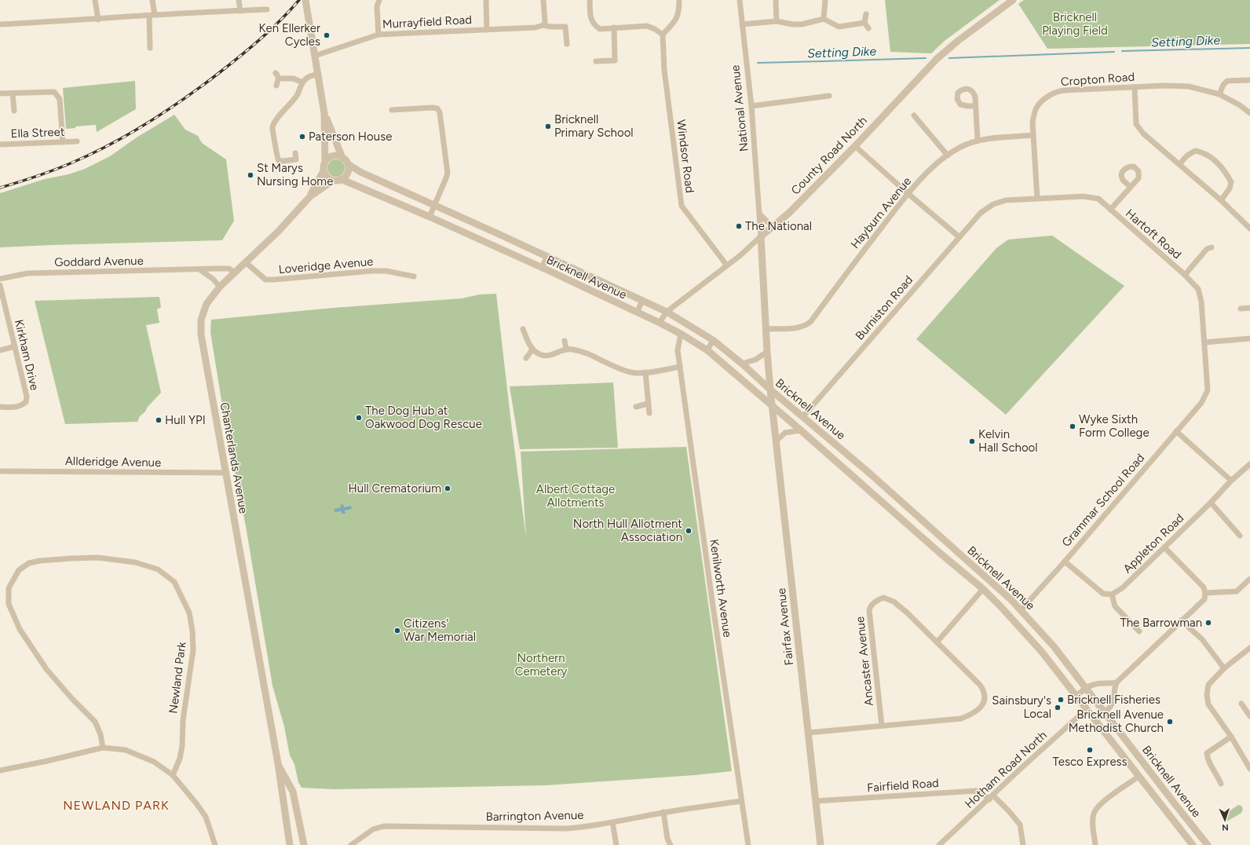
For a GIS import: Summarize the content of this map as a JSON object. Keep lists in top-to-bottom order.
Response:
{
  "streets": {
    "street": [
      "Murrayfield Road",
      "Cropton Road",
      "National Avenue",
      "Ella Street",
      "County Road North",
      "Windsor Road",
      "Hayburn Avenue",
      "Hartoft Road",
      "Goddard Avenue",
      "Loveridge Avenue",
      "Bricknell Avenue",
      "Burniston Road",
      "Kirkham Drive",
      "Chanterlands Avenue",
      "Allderidge Avenue",
      "Grammar School Road",
      "Appleton Road",
      "Kenilworth Avenue",
      "Fairfax Avenue",
      "Ancaster Avenue",
      "Newland Park",
      "Hotham Road North",
      "Fairfield Road",
      "Barrington Avenue"
    ]
  },
  "crossings": [
    ["Cropton Road", "Hayburn Avenue"],
    ["Cropton Road", "Hartoft Road"],
    ["National Avenue", "County Road North"],
    ["National Avenue", "Hayburn Avenue"],
    ["National Avenue", "Bricknell Avenue"],
    ["National Avenue", "Fairfax Avenue"],
    ["County Road North", "Windsor Road"],
    ["County Road North", "Bricknell Avenue"],
    ["Hartoft Road", "Burniston Road"],
    ["Hartoft Road", "Grammar School Road"],
    ["Goddard Avenue", "Chanterlands Avenue"],
    ["Loveridge Avenue", "Chanterlands Avenue"],
    ["Bricknell Avenue", "Burniston Road"],
    ["Bricknell Avenue", "Chanterlands Avenue"],
    ["Bricknell Avenue", "Grammar School Road"],
    ["Bricknell Avenue", "Kenilworth Avenue"],
    ["Bricknell Avenue", "Fairfax Avenue"],
    ["Bricknell Avenue", "Hotham Road North"],
    ["Chanterlands Avenue", "Allderidge Avenue"],
    ["Kenilworth Avenue", "Barrington Avenue"],
    ["Fairfax Avenue", "Ancaster Avenue"],
    ["Fairfax Avenue", "Fairfield Road"],
    ["Hotham Road North", "Fairfield Road"]
  ],
  "districts": ["NEWLAND PARK"],
  "water": ["Setting Dike"],
  "parks": ["Bricknell Playing Field", "Albert Cottage Allotments", "Northern Cemetery"],
  "places": [
    "Ken Ellerker Cycles",
    "Bricknell Primary School",
    "Paterson House",
    "St Marys Nursing Home",
    "The National",
    "The Dog Hub at Oakwood Dog Rescue",
    "Hull YPI",
    "Wyke Sixth Form College",
    "Kelvin Hall School",
    "Hull Crematorium",
    "North Hull Allotment Association",
    "The Barrowman",
    "Citizens' War Memorial",
    "Bricknell Fisheries",
    "Sainsbury's Local",
    "Bricknell Avenue Methodist Church",
    "Tesco Express"
  ],
  "north": "bottom"
}
